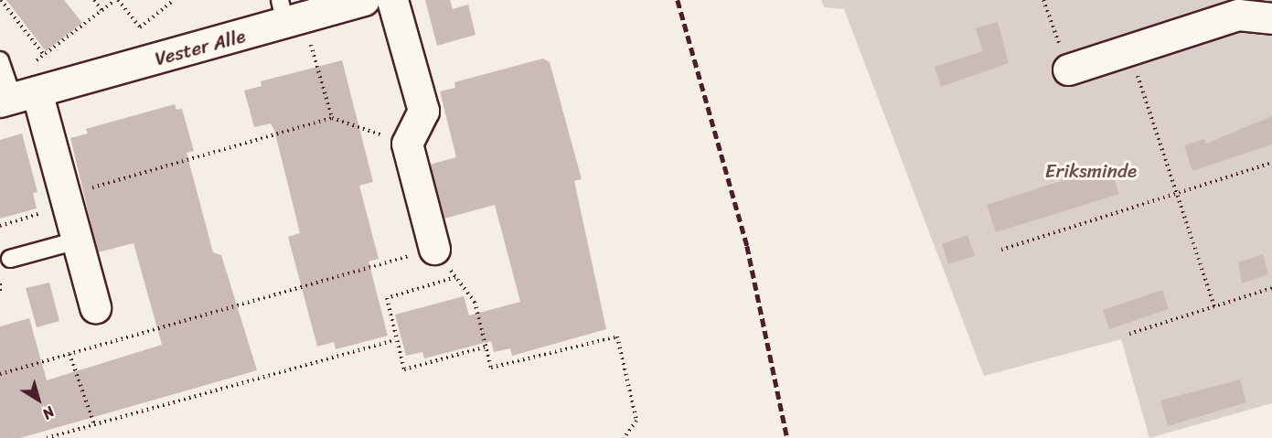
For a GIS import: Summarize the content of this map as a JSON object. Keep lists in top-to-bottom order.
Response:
{
  "streets": {
    "street": ["Vester Alle"]
  },
  "parks": ["Eriksminde"],
  "north": "bottom right"
}
